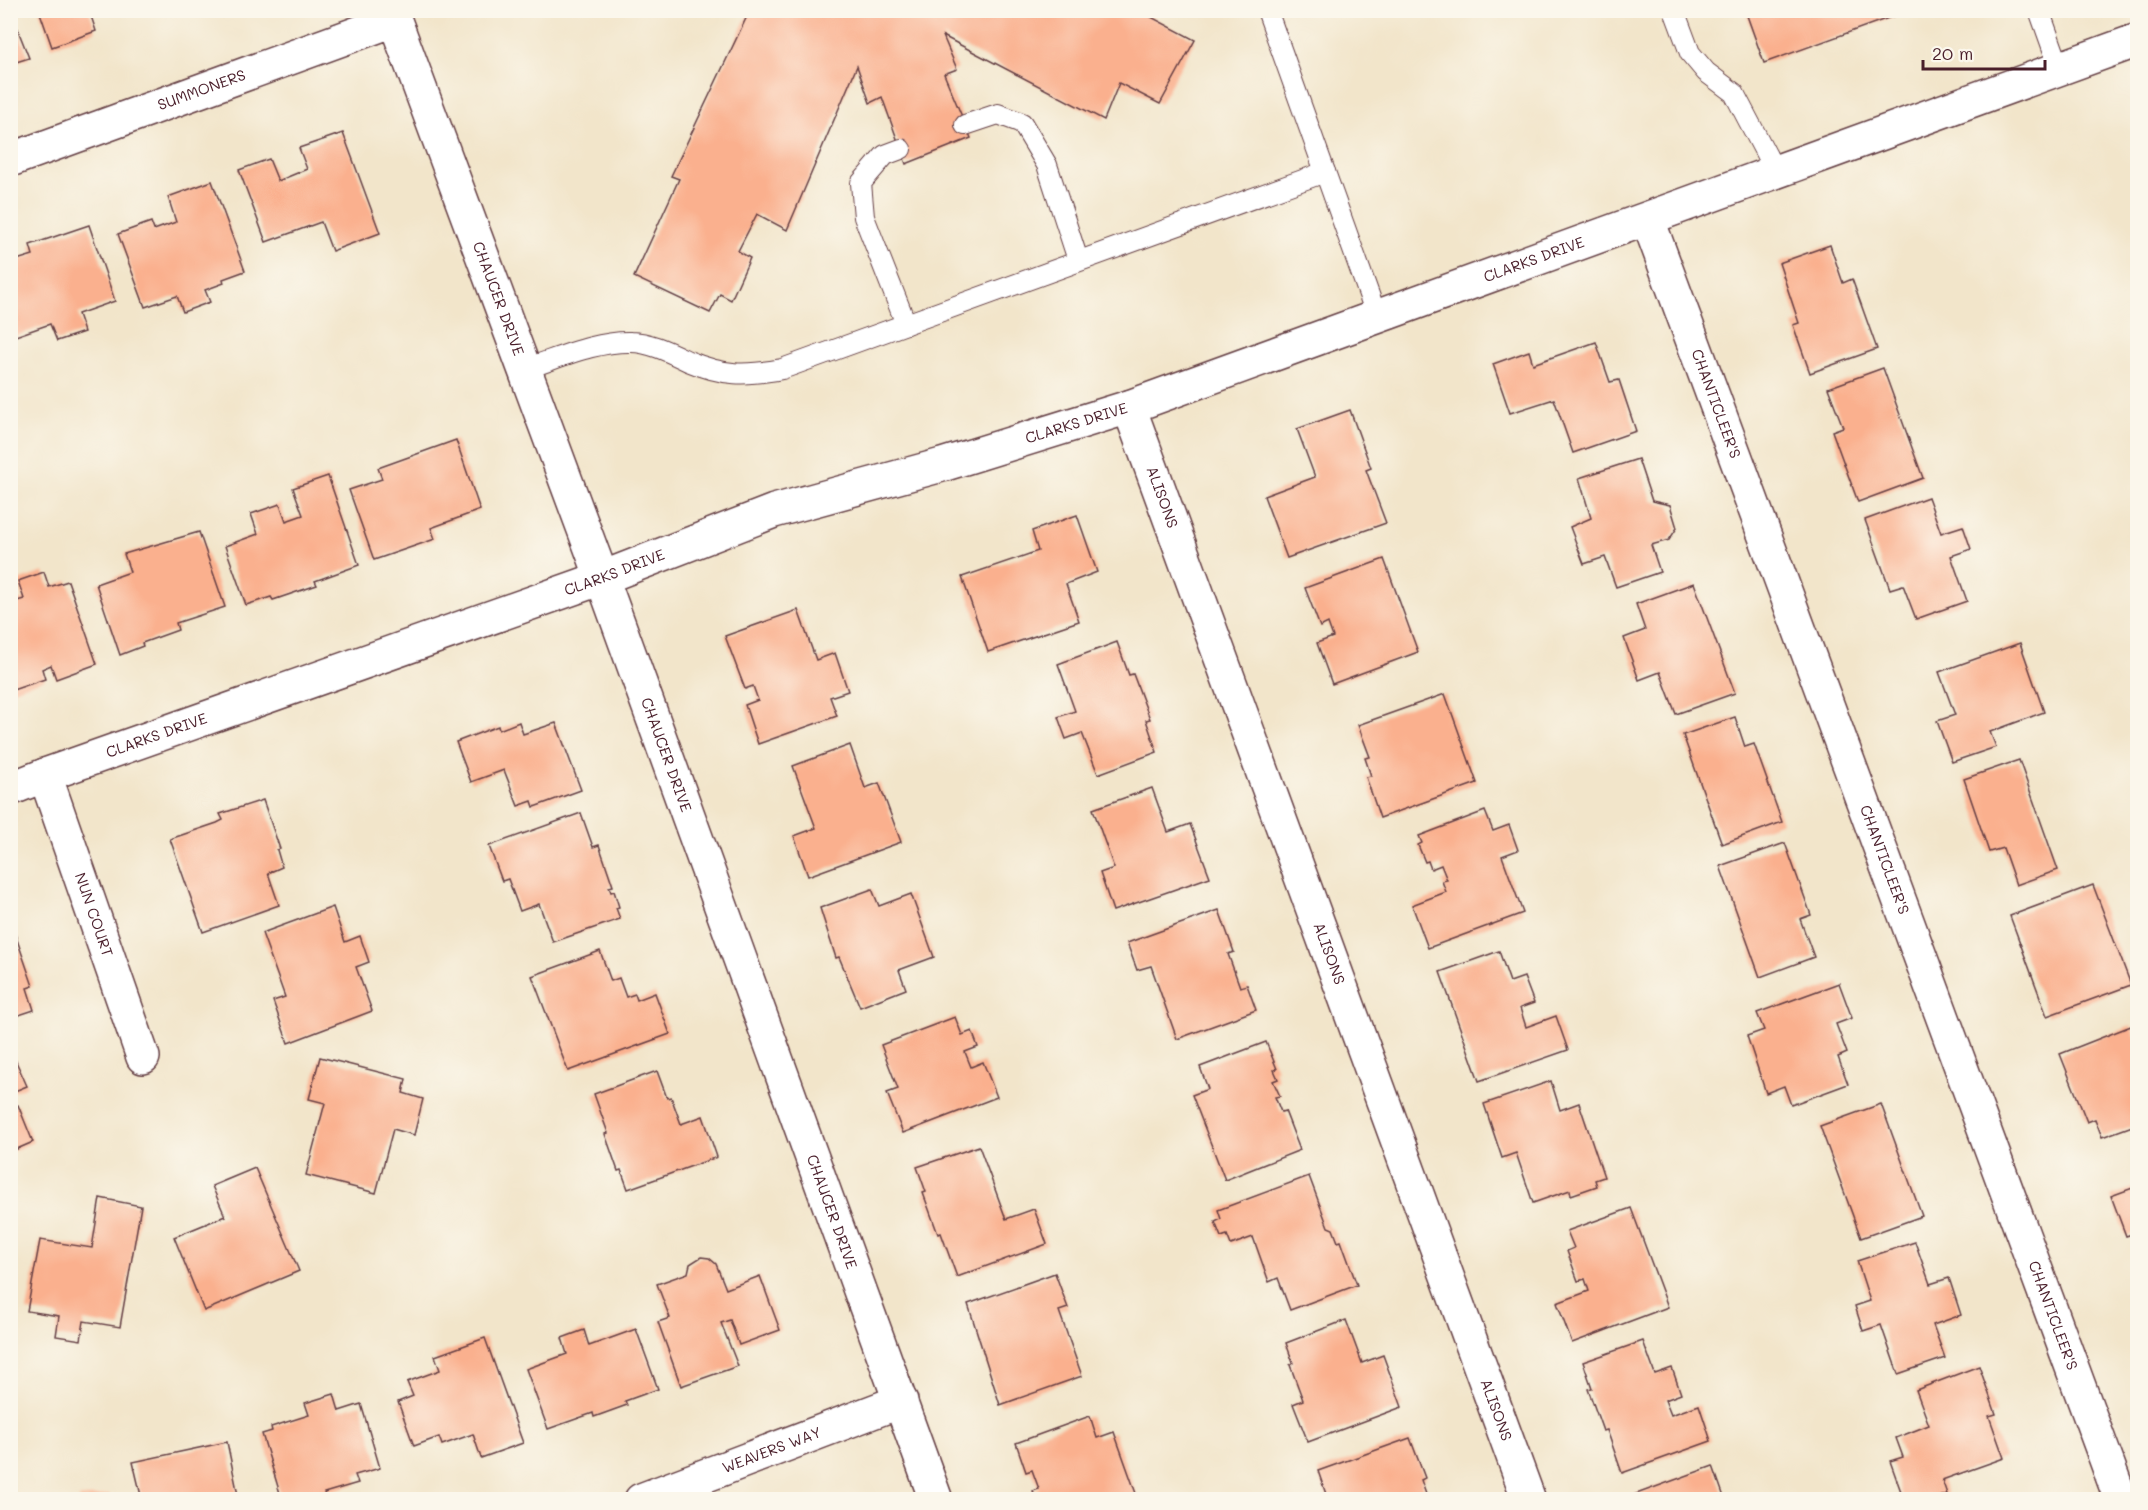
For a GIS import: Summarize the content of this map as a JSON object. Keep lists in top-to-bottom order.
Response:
{
  "streets": {
    "street": [
      "SUMMONERS",
      "CLARKS DRIVE",
      "CHAUCER DRIVE",
      "CHANTICLEER'S",
      "ALISONS",
      "NUN COURT",
      "WEAVERS WAY"
    ]
  },
  "crossings": [
    ["SUMMONERS", "CHAUCER DRIVE"],
    ["CLARKS DRIVE", "CHAUCER DRIVE"],
    ["CLARKS DRIVE", "CHANTICLEER'S"],
    ["CLARKS DRIVE", "ALISONS"],
    ["CLARKS DRIVE", "NUN COURT"],
    ["CHAUCER DRIVE", "WEAVERS WAY"]
  ],
  "scale_bar": "20 m"
}
